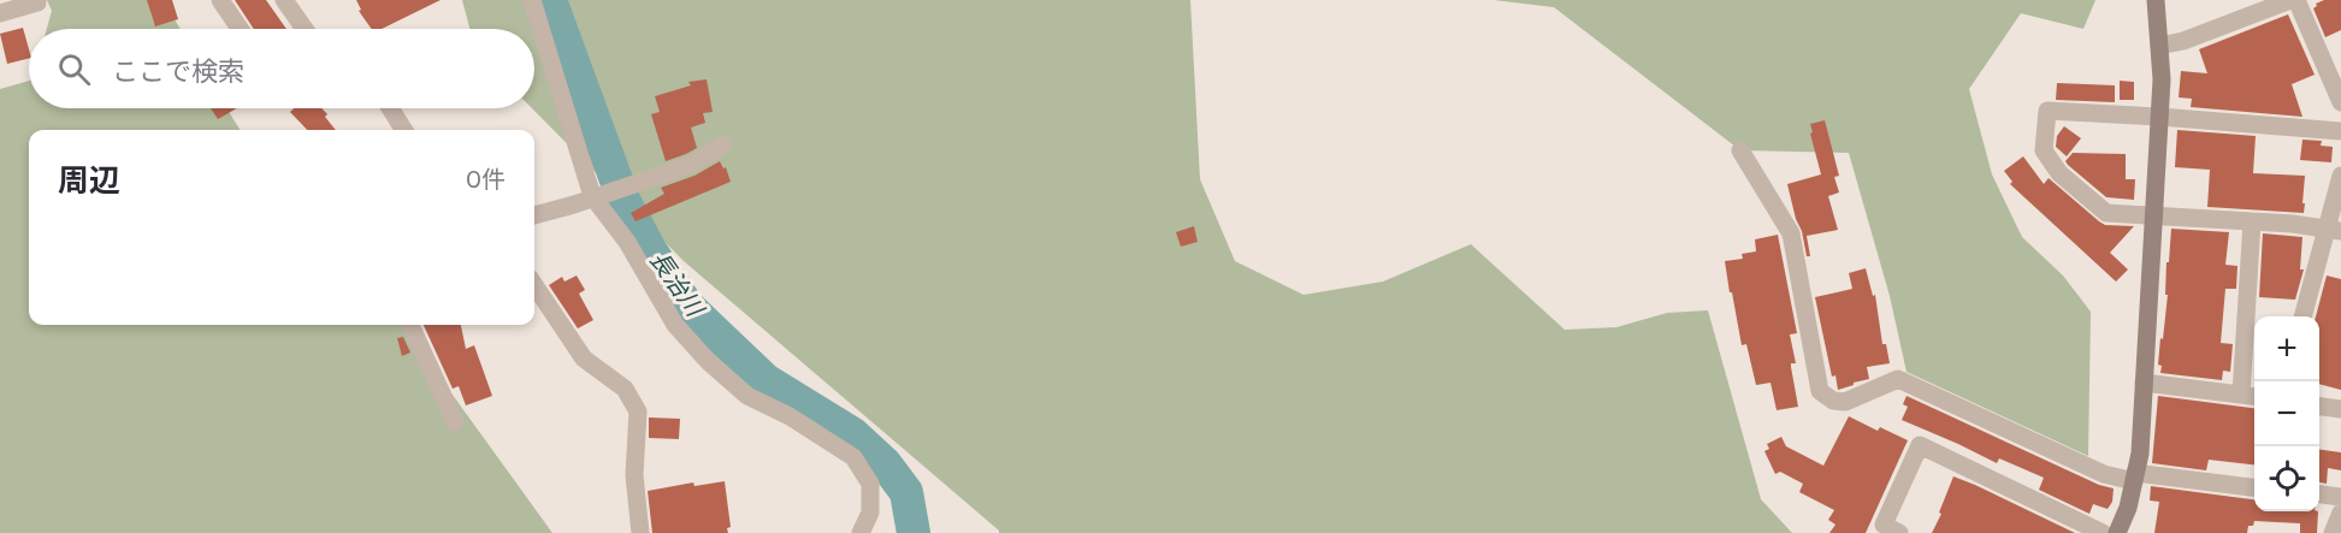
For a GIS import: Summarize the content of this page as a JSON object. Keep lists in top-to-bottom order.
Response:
{
  "water": ["長治川"],
  "page": {
    "search": "ここで検索",
    "heading": ["周辺", "0件"],
    "map_buttons": ["+", "−"]
  }
}
